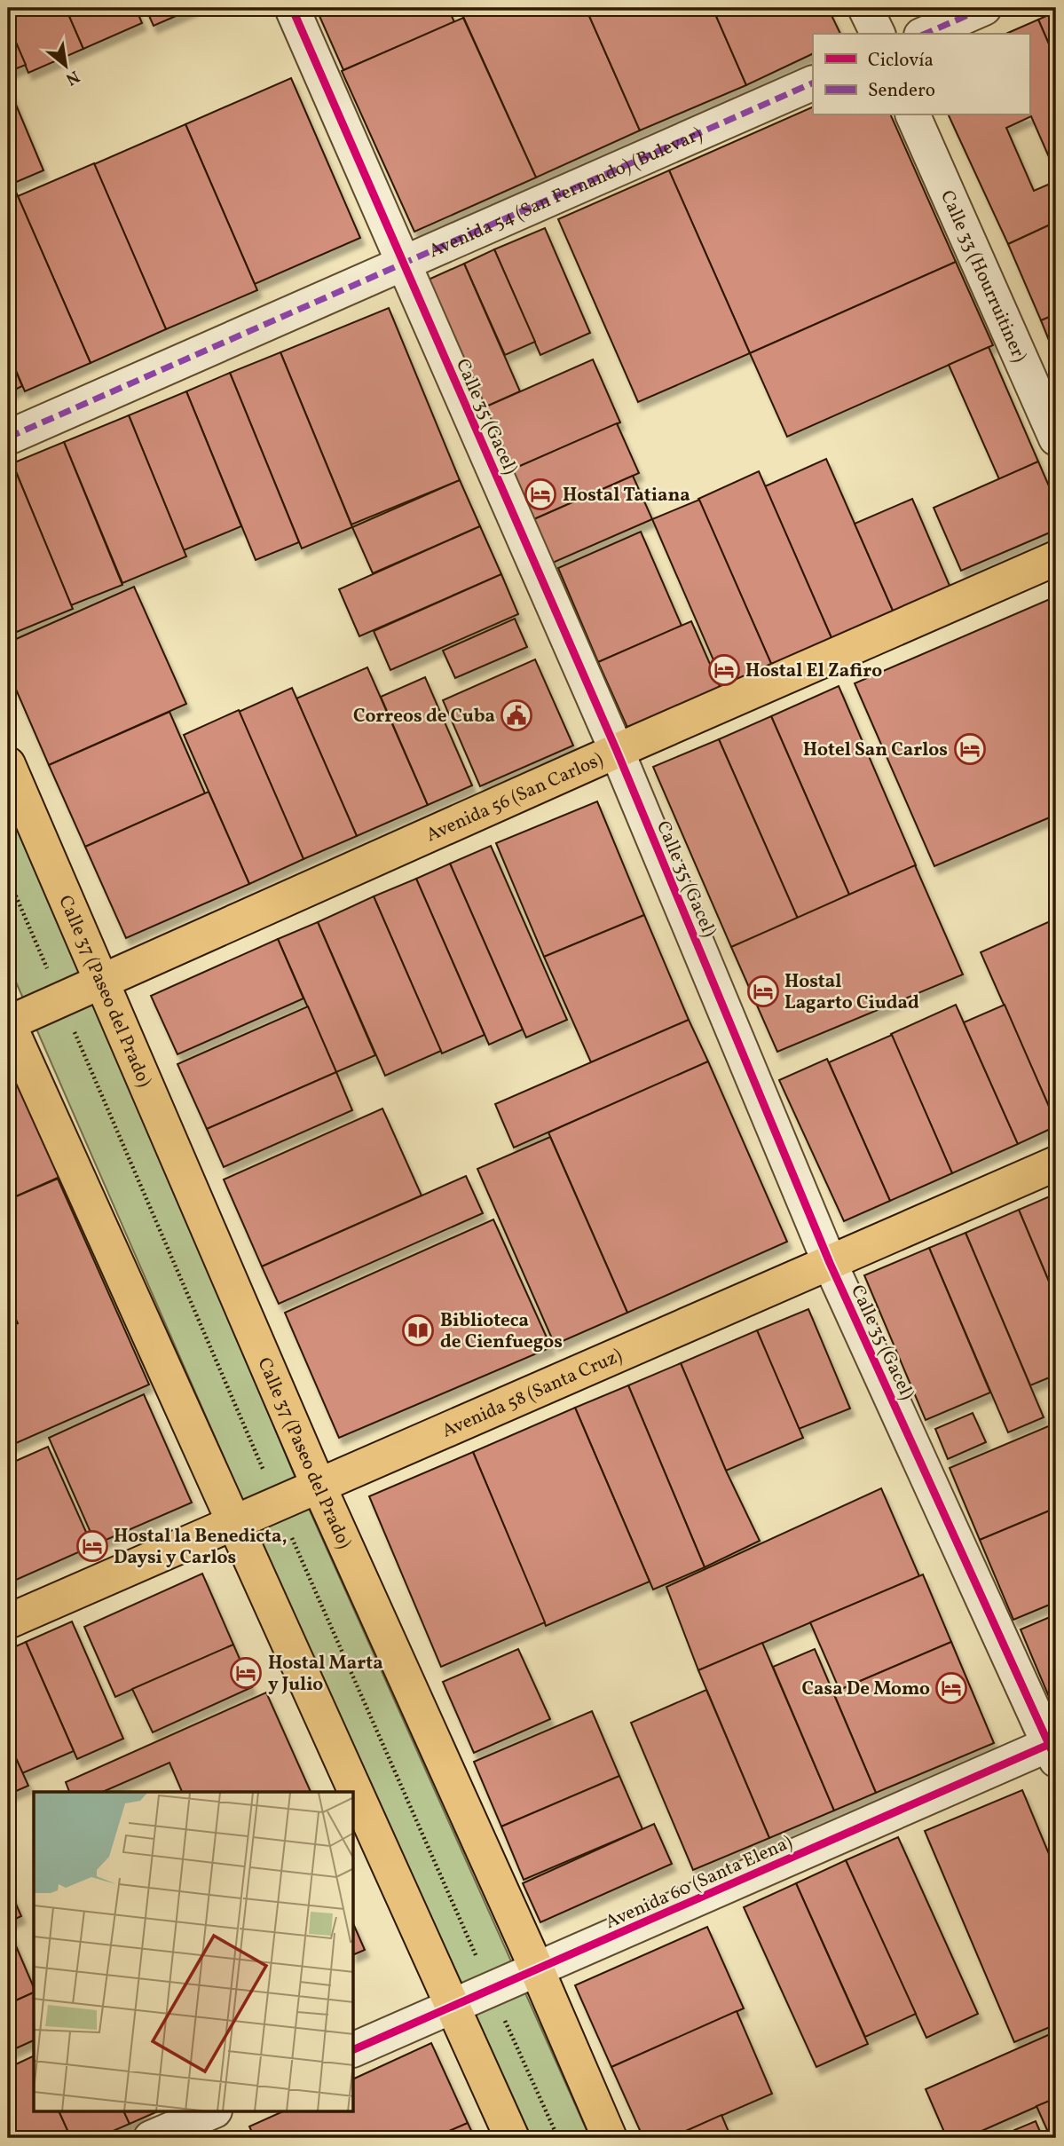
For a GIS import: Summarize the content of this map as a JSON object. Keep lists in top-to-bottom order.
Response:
{
  "streets": {
    "main road": ["Avenida 56 (San Carlos)", "Calle 37 (Paseo del Prado)", "Avenida 58 (Santa Cruz)"],
    "street": [
      "Avenida 54 (San Fernando) (Bulevar)",
      "Calle 33 (Hourruitiner)",
      "Calle 35 (Gacel)",
      "Avenida 60 (Santa Elena)"
    ]
  },
  "crossings": [
    ["Avenida 54 (San Fernando) (Bulevar)", "Calle 35 (Gacel)"],
    ["Calle 35 (Gacel)", "Avenida 56 (San Carlos)"],
    ["Calle 35 (Gacel)", "Avenida 58 (Santa Cruz)"],
    ["Calle 35 (Gacel)", "Avenida 60 (Santa Elena)"],
    ["Avenida 56 (San Carlos)", "Calle 37 (Paseo del Prado)"],
    ["Calle 37 (Paseo del Prado)", "Avenida 58 (Santa Cruz)"],
    ["Calle 37 (Paseo del Prado)", "Avenida 60 (Santa Elena)"]
  ],
  "places": {
    "hotel": [
      "Hostal Tatiana",
      "Hostal El Zafiro",
      "Hotel San Carlos",
      "Hostal Lagarto Ciudad",
      "Hostal la Benedicta, Daysi y Carlos",
      "Hostal Marta y Julio",
      "Casa De Momo"
    ],
    "public building": ["Correos de Cuba"],
    "library": ["Biblioteca de Cienfuegos"]
  },
  "legend": ["Ciclovía", "Sendero"],
  "north": "bottom right"
}
